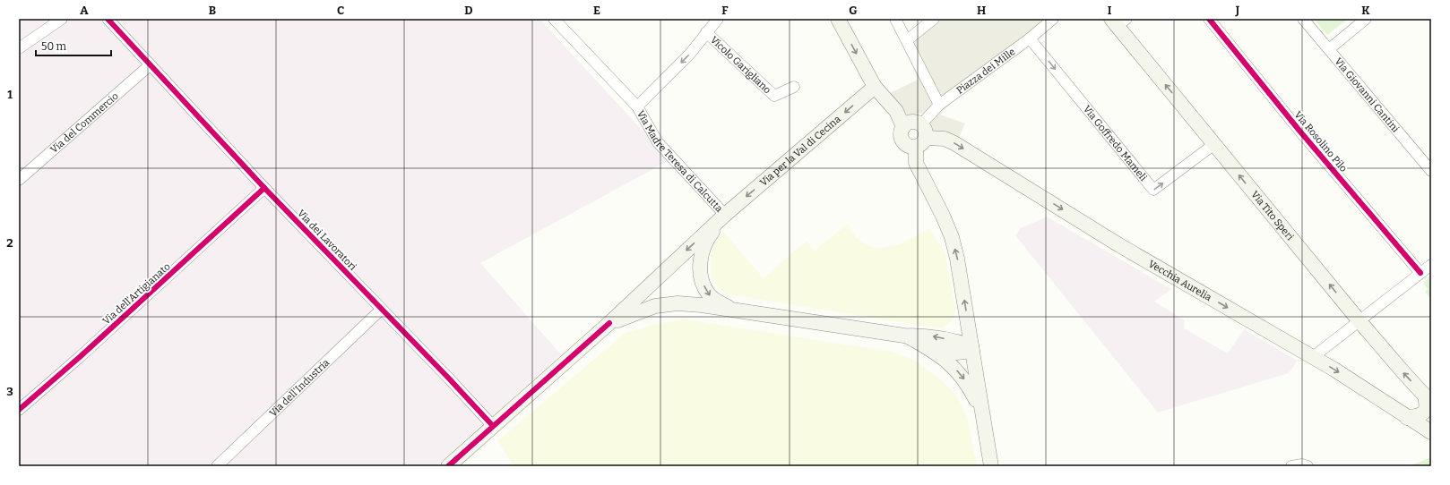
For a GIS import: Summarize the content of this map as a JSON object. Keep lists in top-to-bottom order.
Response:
{
  "streets": {
    "main road": ["Via per la Val di Cecina", "Via Tito Speri", "Vecchia Aurelia"],
    "street": [
      "Vicolo Garigliano",
      "Piazza dei Mille",
      "Via Giovanni Cantini",
      "Via del Commercio",
      "Via Rosolino Pilo",
      "Via Goffredo Mameli",
      "Via Madre Teresa di Calcutta",
      "Via dei Lavoratori",
      "Via dell'Artigianato",
      "Via dell'Industria"
    ]
  },
  "crossings": [
    ["Piazza dei Mille", "Via Goffredo Mameli"],
    ["Piazza dei Mille", "Vecchia Aurelia"],
    ["Via del Commercio", "Via dei Lavoratori"],
    ["Via Goffredo Mameli", "Via Tito Speri"],
    ["Via per la Val di Cecina", "Via Madre Teresa di Calcutta"],
    ["Via per la Val di Cecina", "Vecchia Aurelia"],
    ["Via dei Lavoratori", "Via dell'Artigianato"],
    ["Via dei Lavoratori", "Via dell'Industria"]
  ],
  "one_way": ["Via per la Val di Cecina", "Via Tito Speri", "Vecchia Aurelia"],
  "scale_bar": "50 m",
  "grid": {
    "columns": [
      "A",
      "B",
      "C",
      "D",
      "E",
      "F",
      "G",
      "H",
      "I",
      "J",
      "K"
    ],
    "rows": ["1", "2", "3"]
  }
}
